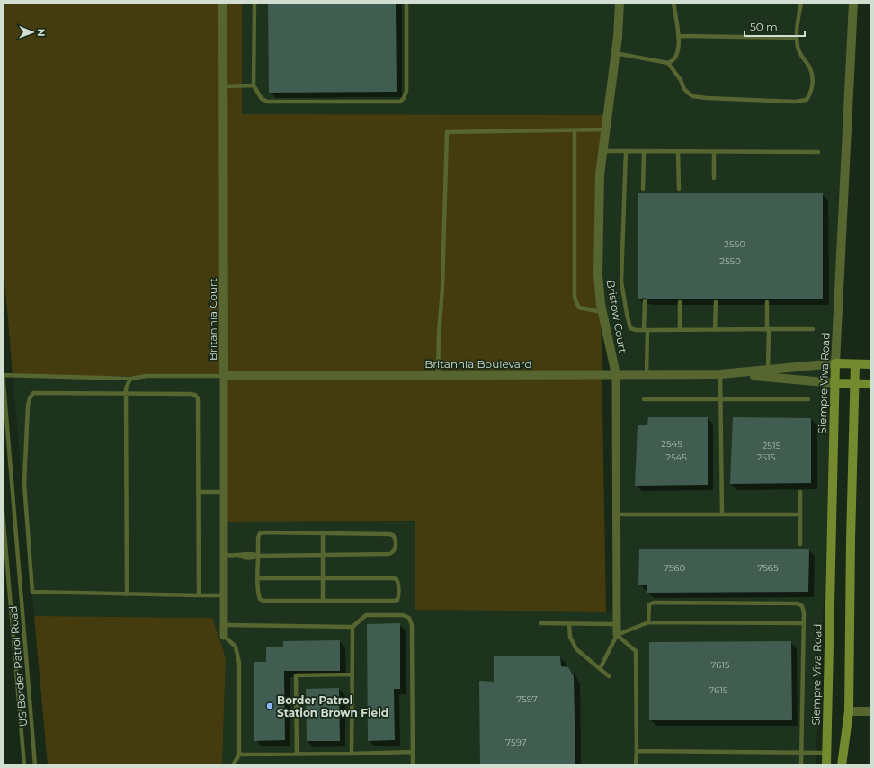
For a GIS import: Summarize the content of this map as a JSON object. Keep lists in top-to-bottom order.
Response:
{
  "streets": {
    "main road": ["Britannia Boulevard", "Siempre Viva Road"],
    "street": ["Bristow Court", "Britannia Court"],
    "lane": ["US Border Patrol Road"]
  },
  "crossings": [
    ["Bristow Court", "Britannia Boulevard"],
    ["Britannia Court", "Britannia Boulevard"],
    ["Britannia Boulevard", "Siempre Viva Road"]
  ],
  "places": ["Border Patrol Station Brown Field"],
  "house_numbers": [
    "2550",
    "2550",
    "2545",
    "2515",
    "2545",
    "2515",
    "7560",
    "7565",
    "7615",
    "7615",
    "7597",
    "7597"
  ],
  "scale_bar": "50 m",
  "north": "right"
}
